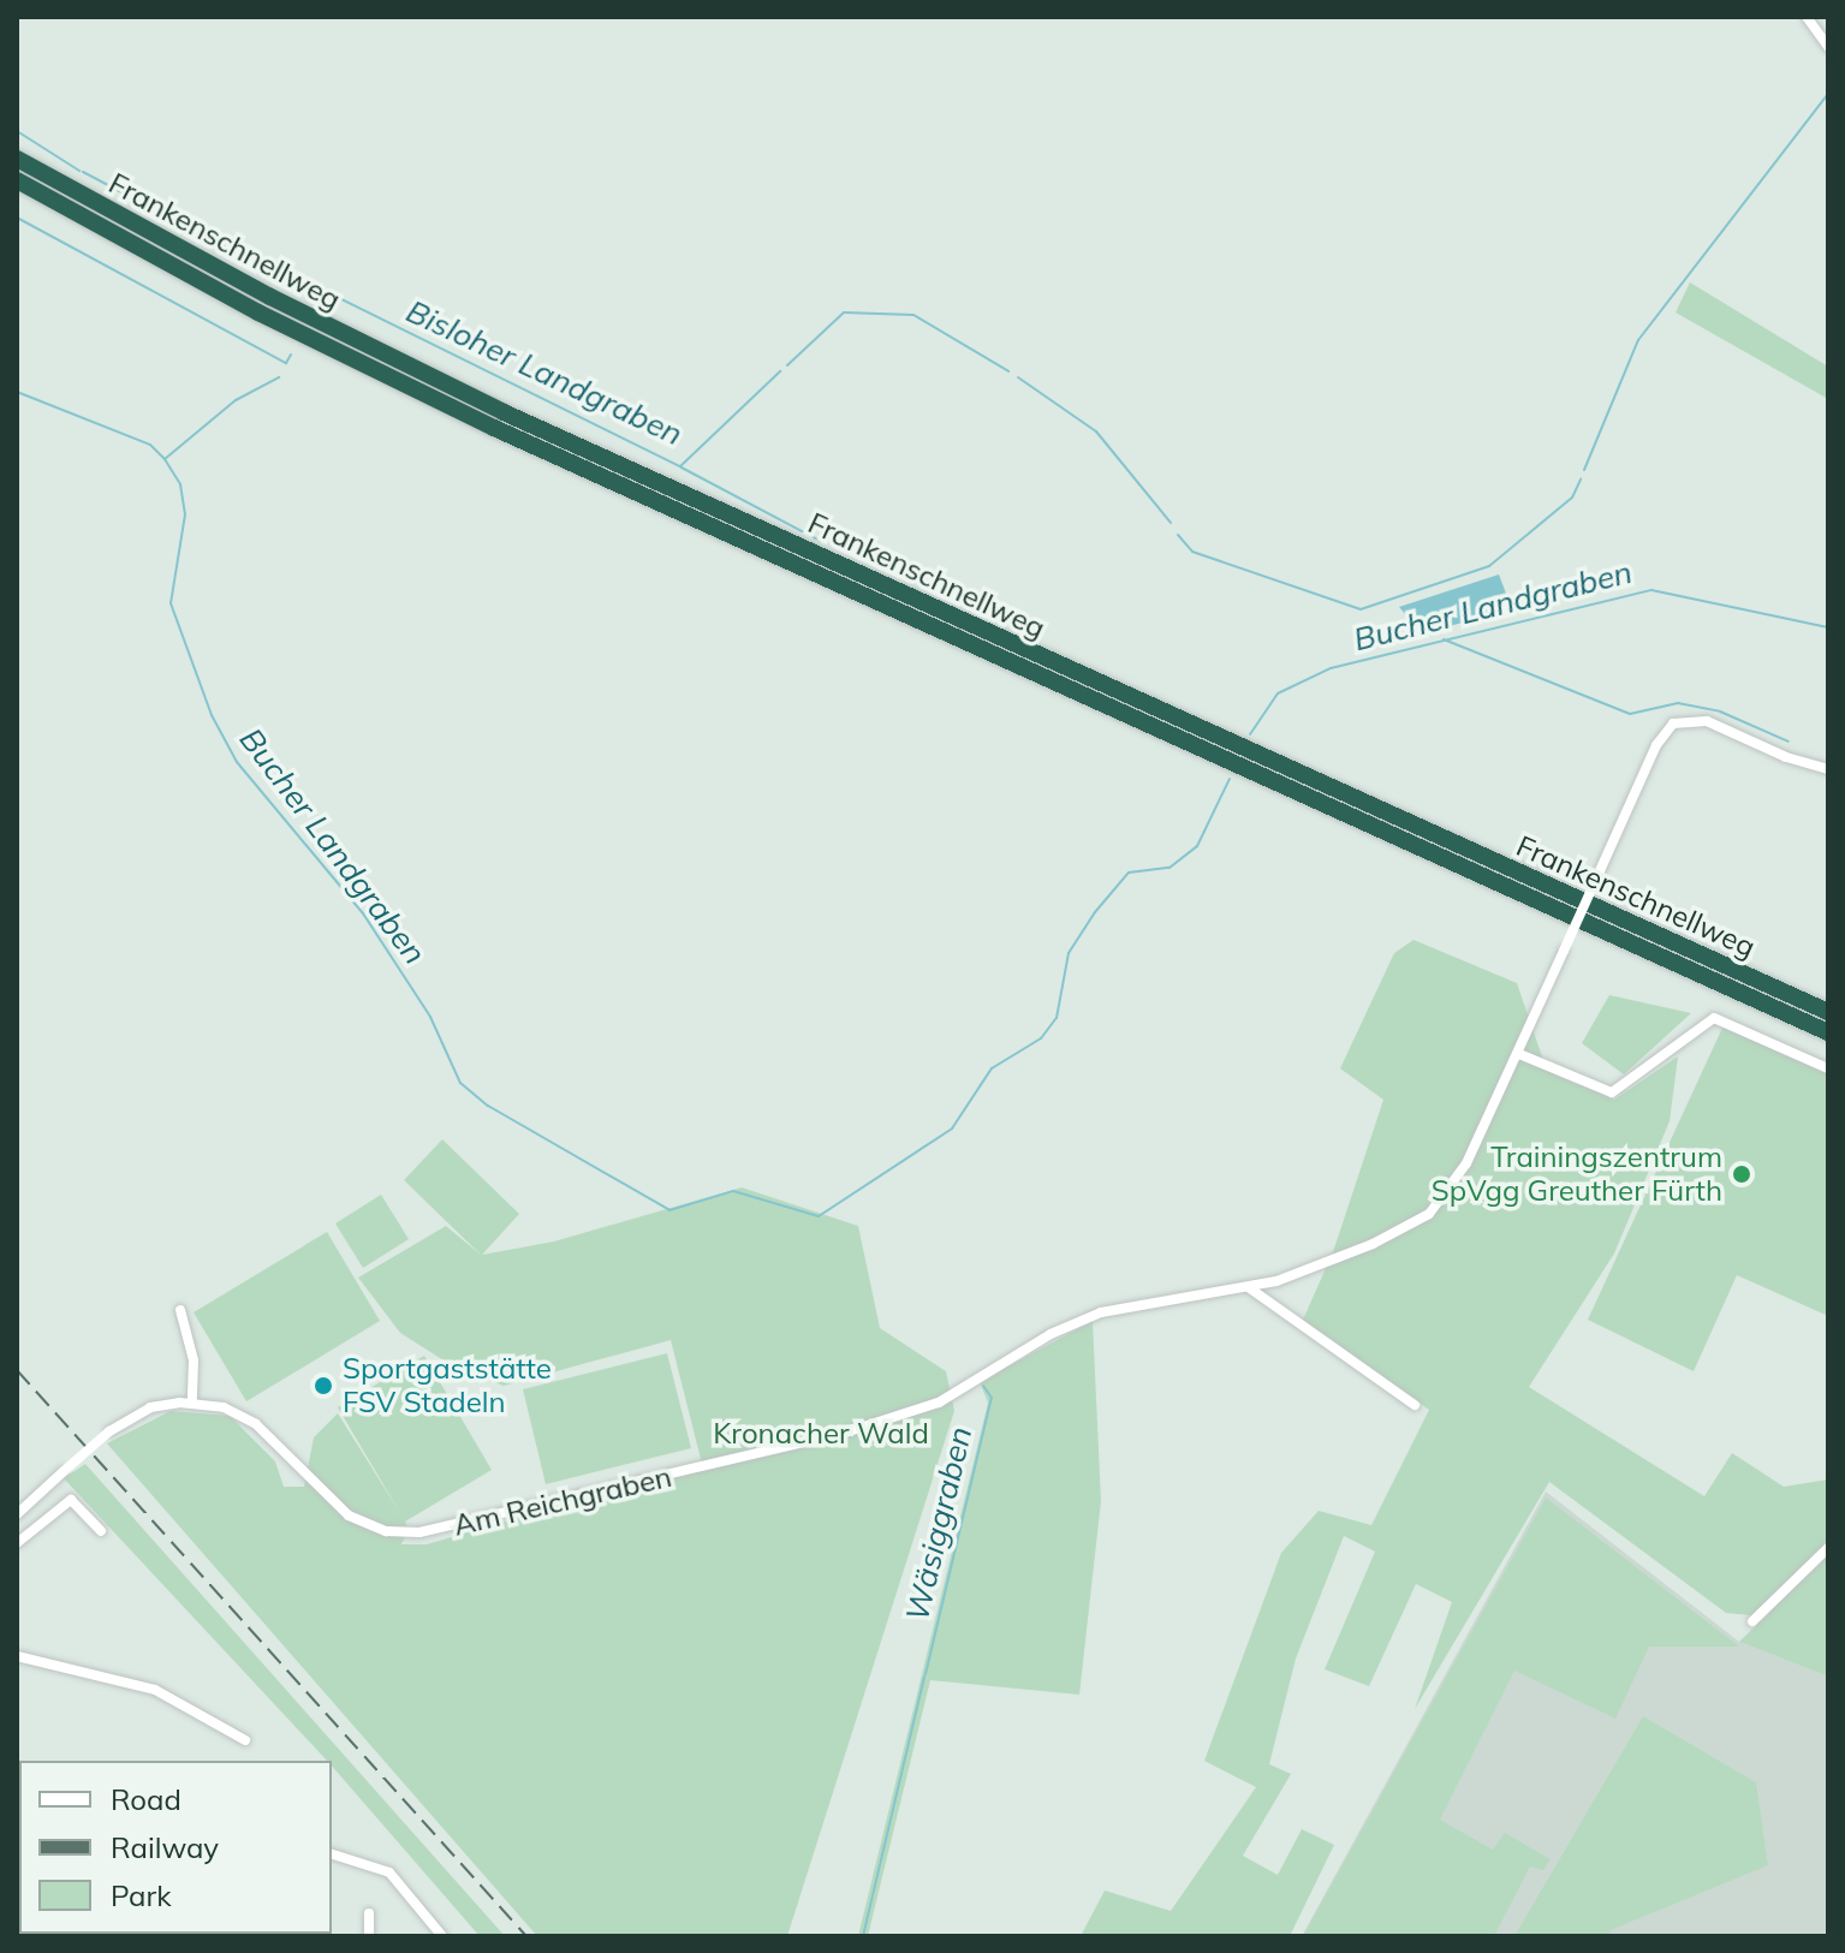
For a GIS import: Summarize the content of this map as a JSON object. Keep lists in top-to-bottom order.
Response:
{
  "streets": {
    "highway": ["Frankenschnellweg"],
    "street": ["Am Reichgraben"]
  },
  "water": ["Bisloher Landgraben", "Bucher Landgraben", "Wäsiggraben"],
  "parks": ["Kronacher Wald"],
  "places": ["Trainingszentrum SpVgg Greuther Fürth", "Sportgaststätte FSV Stadeln"],
  "legend": ["Road", "Railway", "Park"]
}
